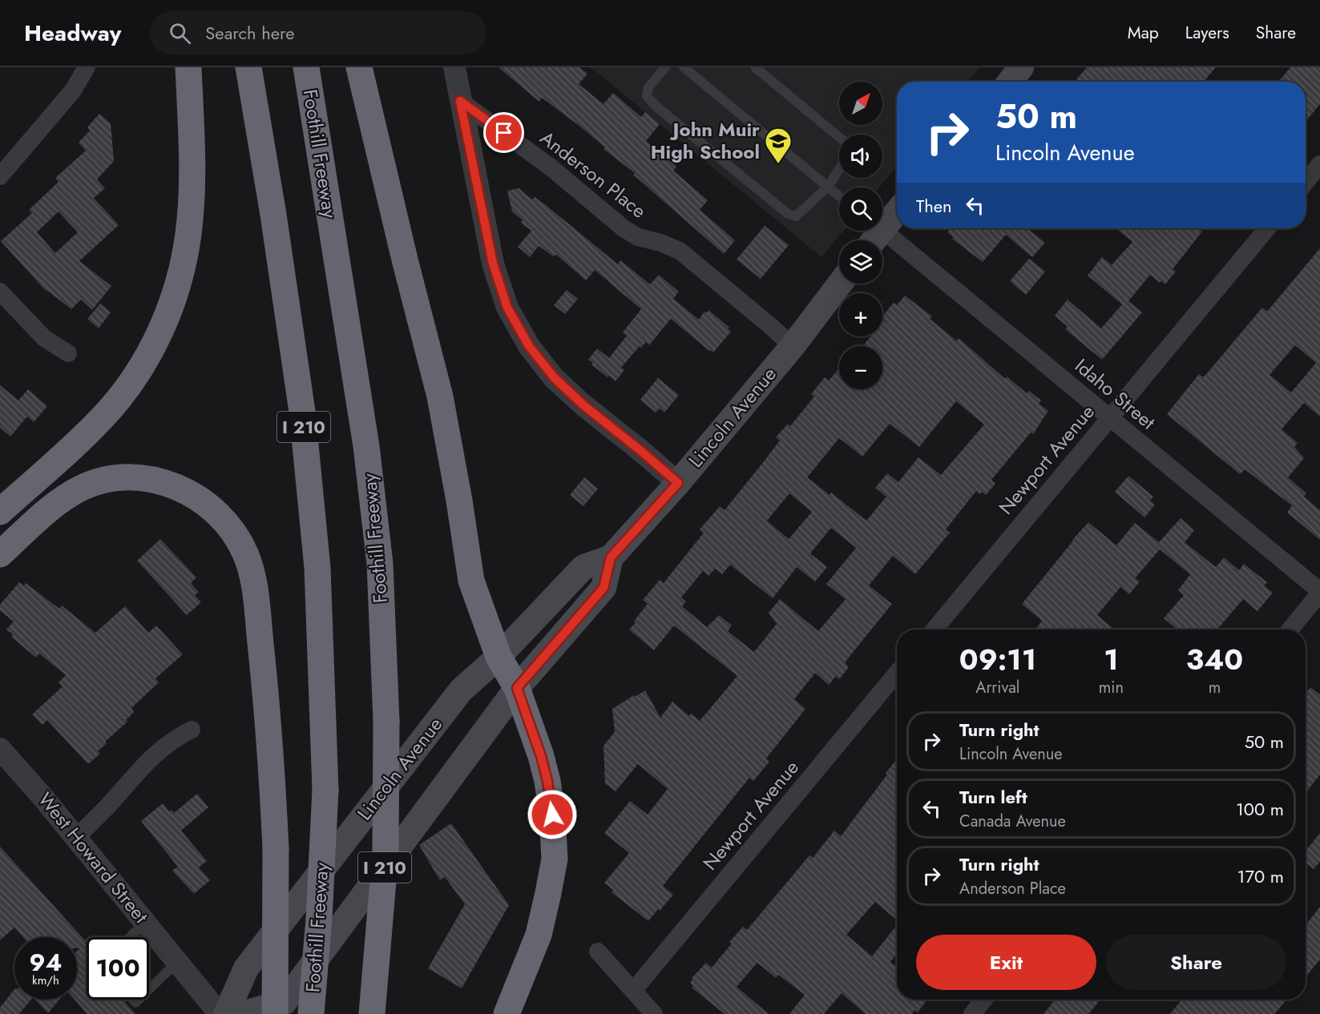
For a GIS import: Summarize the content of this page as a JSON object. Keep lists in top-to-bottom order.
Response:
{
  "streets": {
    "highway": ["Foothill Freeway", "I 210"],
    "main road": ["Lincoln Avenue"],
    "street": [
      "Anderson Place",
      "Idaho Street",
      "Newport Avenue",
      "West Howard Street"
    ]
  },
  "crossings": [
    ["Anderson Place", "Lincoln Avenue"],
    ["Idaho Street", "Newport Avenue"]
  ],
  "places": {
    "school or university": ["John Muir High School"]
  },
  "north": "top right",
  "page": {
    "header": "Headway",
    "search": "Search here",
    "nav": ["Map", "Layers", "Share"],
    "map_buttons": ["+", "−"],
    "turn": ["50 m", "Lincoln Avenue"],
    "then": "Then",
    "eta": [
      "09:11",
      "Arrival",
      "1",
      "min",
      "340",
      "m"
    ],
    "list": [
      {
        "name": "Turn right",
        "note": "Lincoln Avenue",
        "value": "50 m"
      },
      {
        "name": "Turn left",
        "note": "Canada Avenue",
        "value": "100 m"
      },
      {
        "name": "Turn right",
        "note": "Anderson Place",
        "value": "170 m"
      }
    ],
    "buttons": ["Exit", "Share"],
    "speed": "94 km/h",
    "limit": "100"
  }
}
